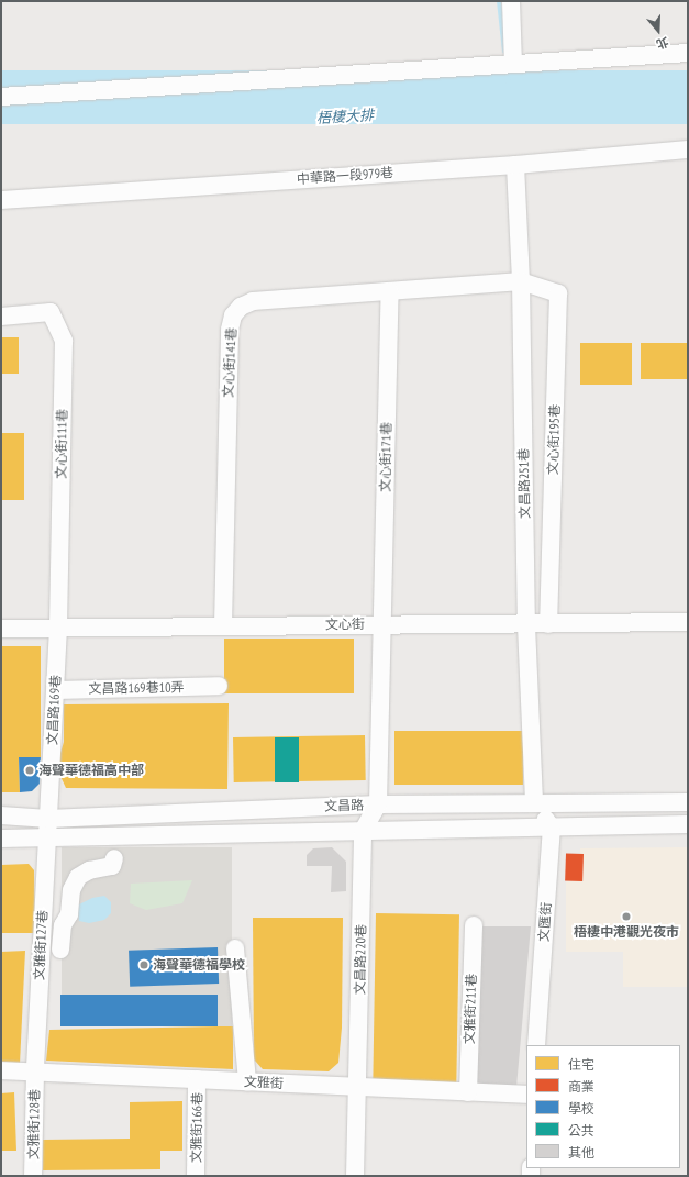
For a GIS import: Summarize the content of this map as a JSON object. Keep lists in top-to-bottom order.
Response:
{
  "streets": {
    "street": [
      "中華路一段979巷",
      "文心街141巷",
      "文心街195巷",
      "文心街111巷",
      "文心街171巷",
      "文昌路251巷",
      "文心街",
      "文昌路169巷10弄",
      "文昌路169巷",
      "文昌路",
      "文匯街",
      "文雅街127巷",
      "文昌路220巷",
      "文雅街211巷",
      "文雅街",
      "文雅街128巷",
      "文雅街166巷"
    ]
  },
  "crossings": [
    ["中華路一段979巷", "文昌路251巷"],
    ["文心街141巷", "文心街195巷"],
    ["文心街141巷", "文心街171巷"],
    ["文心街141巷", "文昌路251巷"],
    ["文心街141巷", "文心街"],
    ["文心街195巷", "文昌路251巷"],
    ["文心街195巷", "文心街"],
    ["文心街111巷", "文心街"],
    ["文心街111巷", "文昌路169巷"],
    ["文心街171巷", "文心街"],
    ["文心街171巷", "文昌路"],
    ["文昌路251巷", "文心街"],
    ["文昌路251巷", "文昌路"],
    ["文心街", "文昌路169巷"],
    ["文昌路169巷10弄", "文昌路169巷"],
    ["文昌路169巷", "文昌路"],
    ["文昌路169巷", "文雅街127巷"],
    ["文昌路", "文匯街"],
    ["文昌路", "文雅街127巷"],
    ["文昌路", "文昌路220巷"],
    ["文雅街127巷", "文雅街"],
    ["文雅街127巷", "文雅街128巷"],
    ["文昌路220巷", "文雅街"],
    ["文雅街211巷", "文雅街"],
    ["文雅街", "文雅街128巷"],
    ["文雅街", "文雅街166巷"]
  ],
  "water": ["梧棲大排"],
  "places": ["海聲華德福高中部", "梧棲中港觀光夜市", "海聲華德福學校"],
  "legend": [
    "住宅",
    "商業",
    "學校",
    "公共",
    "其他"
  ],
  "north": "bottom"
}
